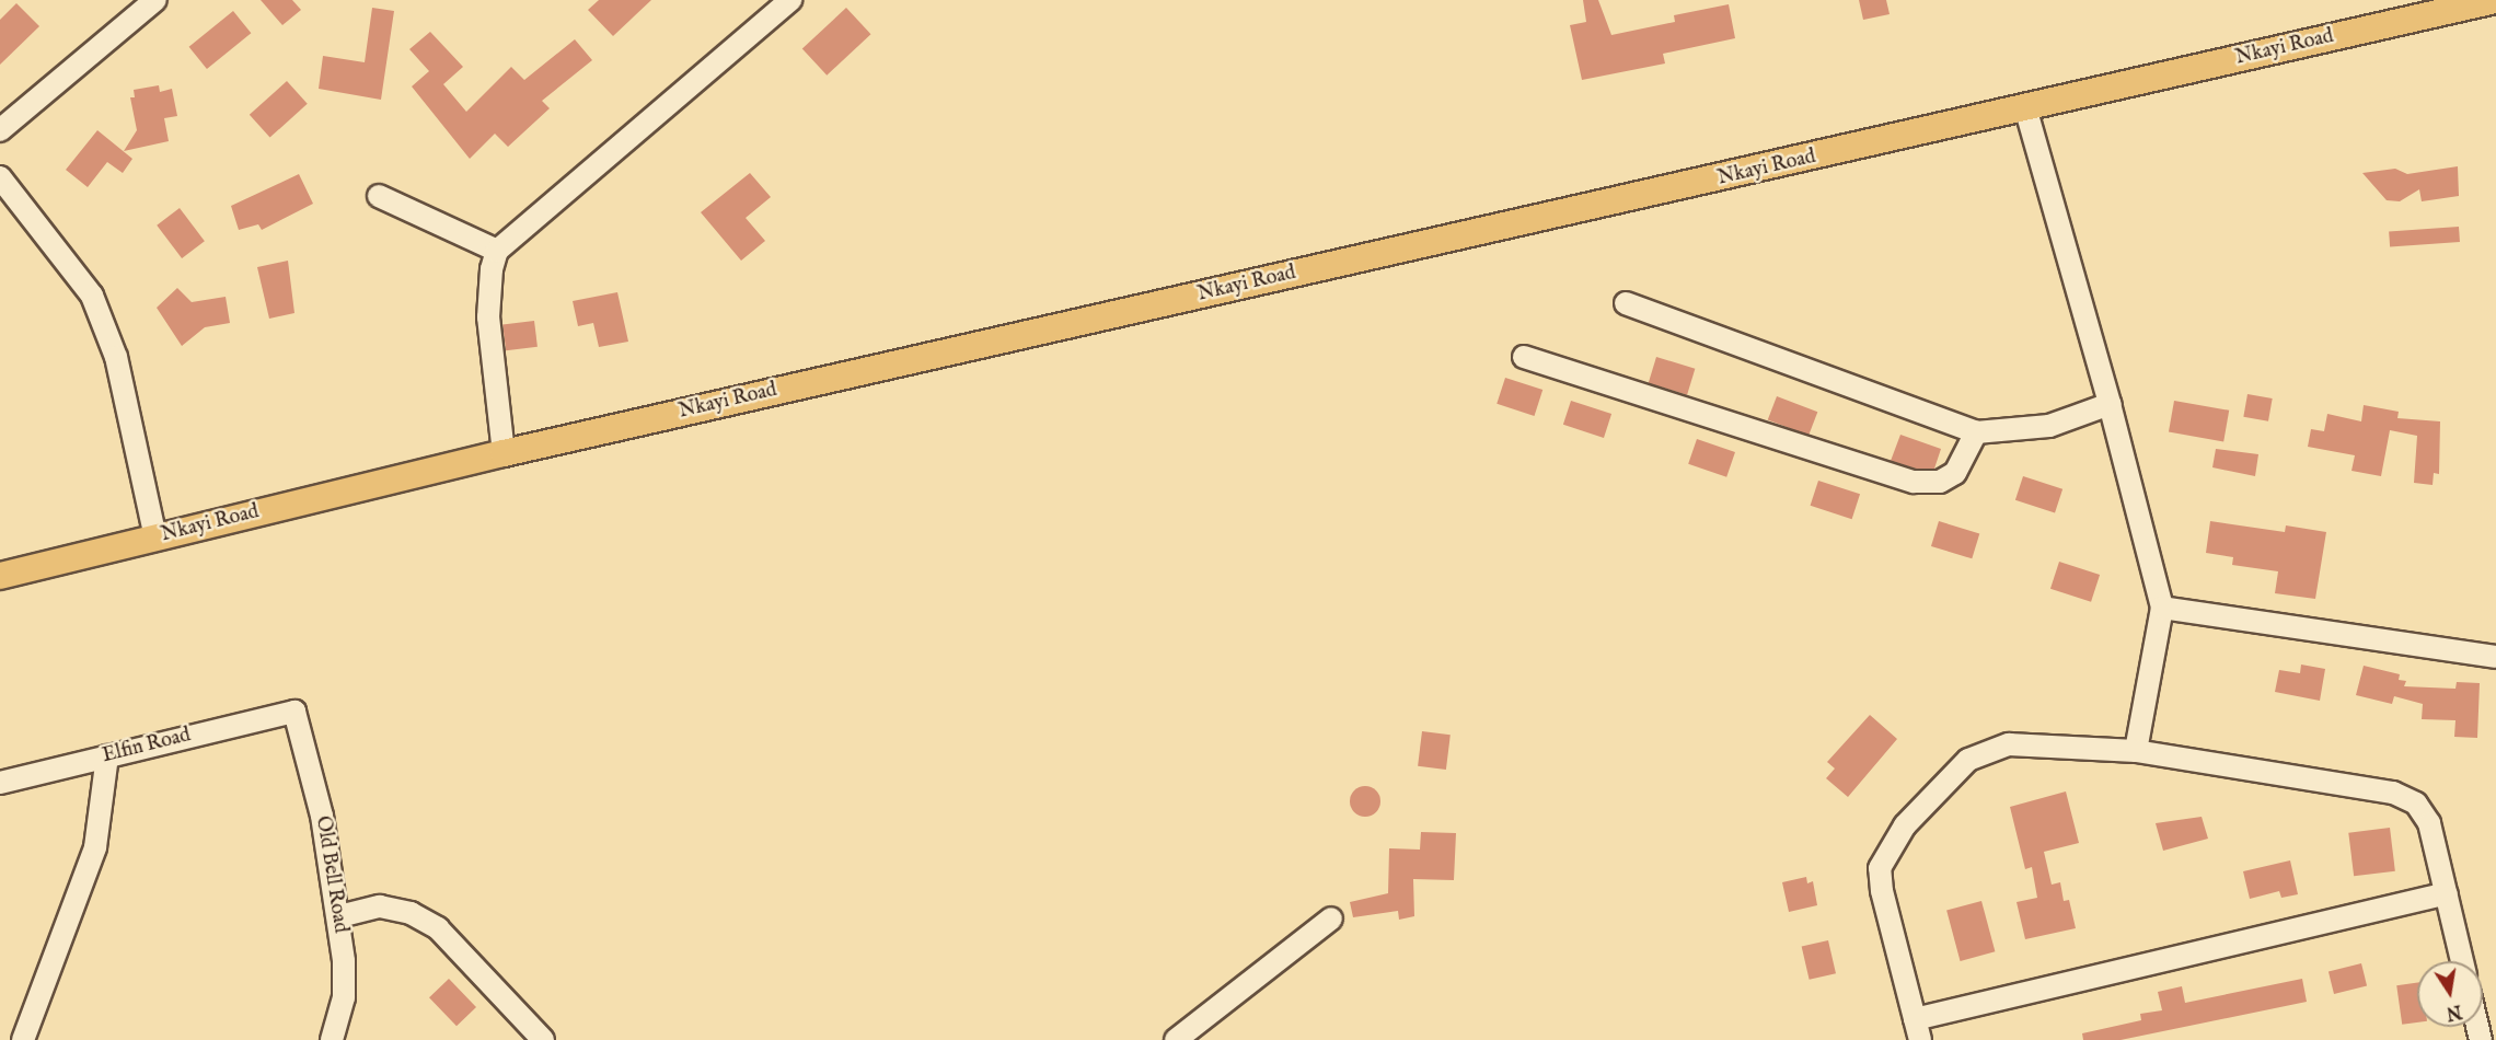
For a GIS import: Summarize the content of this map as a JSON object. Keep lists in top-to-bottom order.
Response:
{
  "streets": {
    "main road": ["Nkayi Road"],
    "street": ["Elfin Road", "Old Bell Road"]
  },
  "crossings": [
    ["Elfin Road", "Old Bell Road"]
  ],
  "north": "bottom"
}
